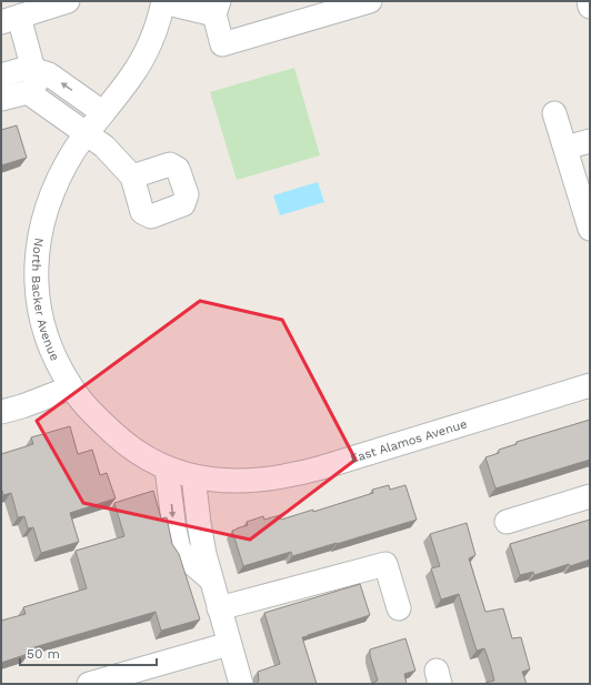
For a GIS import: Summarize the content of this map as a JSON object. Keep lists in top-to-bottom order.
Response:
{
  "streets": {
    "street": ["North Backer Avenue", "East Alamos Avenue"]
  },
  "crossings": [
    ["North Backer Avenue", "East Alamos Avenue"]
  ],
  "scale_bar": "50 m"
}
